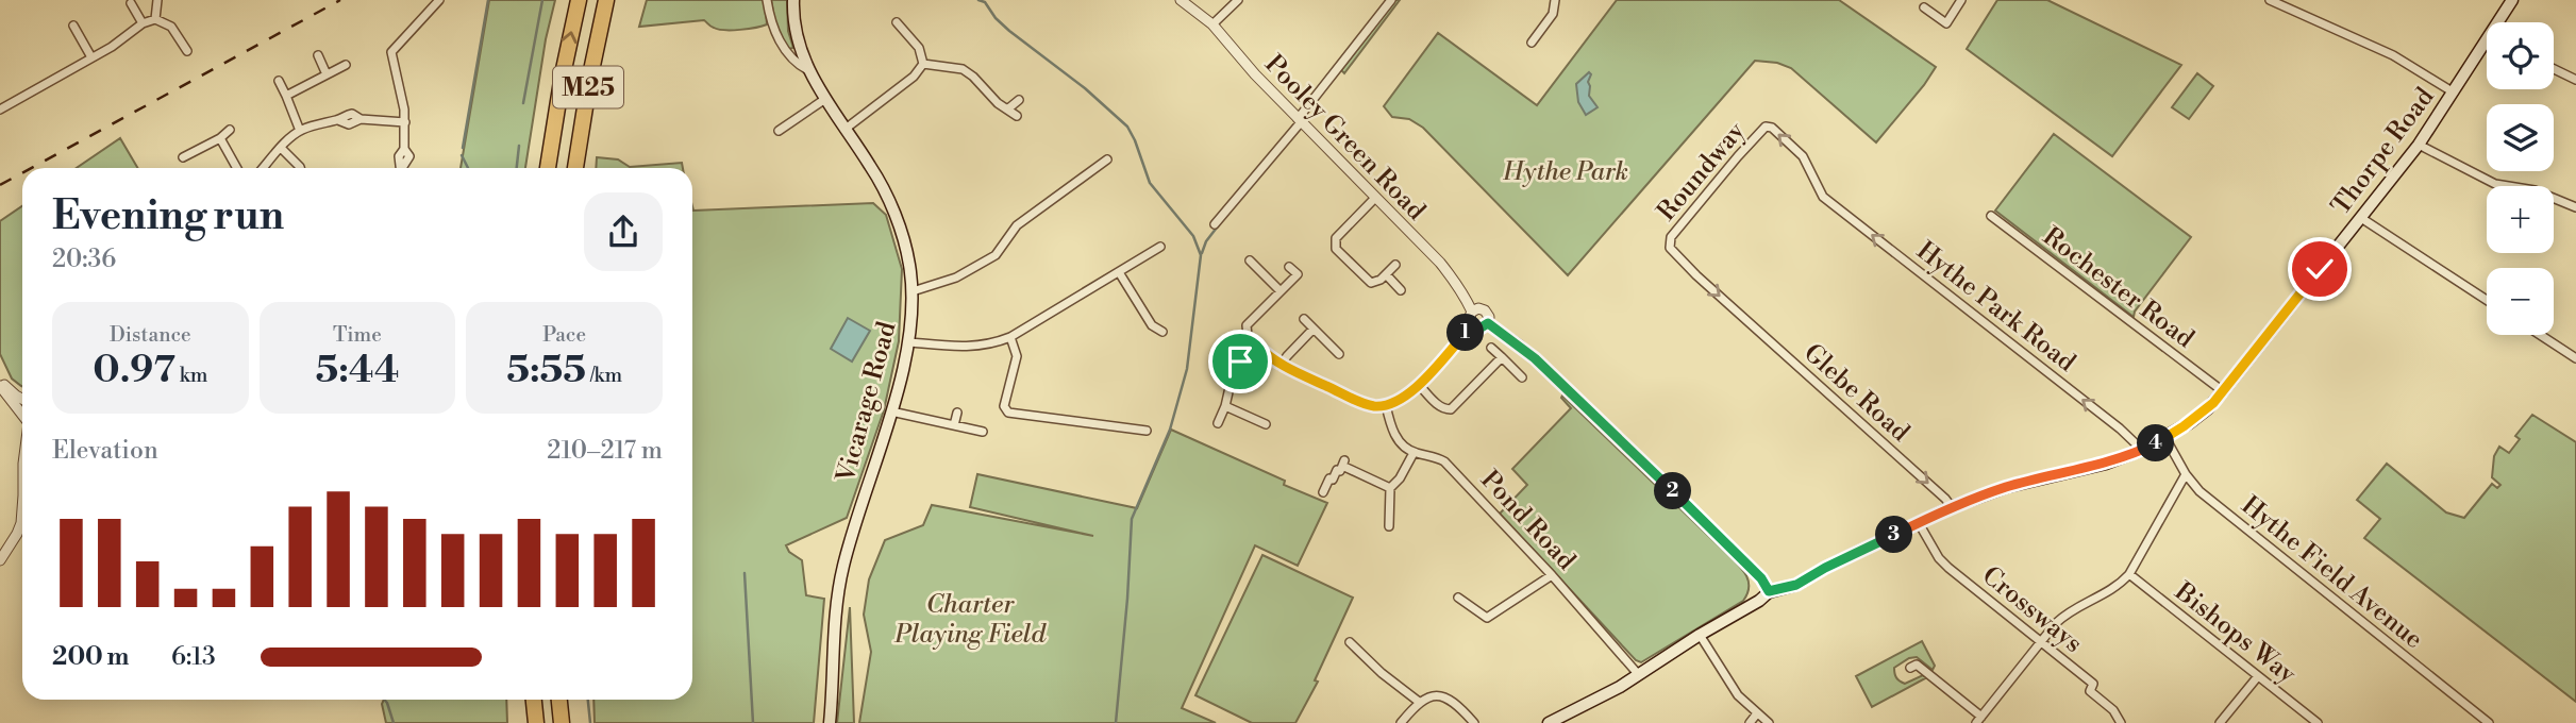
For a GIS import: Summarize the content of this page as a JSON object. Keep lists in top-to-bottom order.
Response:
{
  "streets": {
    "highway": ["M25"],
    "main road": ["Thorpe Road", "Vicarage Road"],
    "street": [
      "Pooley Green Road",
      "Roundway",
      "Rochester Road",
      "Hythe Park Road",
      "Glebe Road",
      "Pond Road",
      "Hythe Field Avenue",
      "Crossways",
      "Bishops Way"
    ]
  },
  "crossings": [
    ["Pooley Green Road", "Thorpe Road"],
    ["Thorpe Road", "Rochester Road"],
    ["Thorpe Road", "Hythe Park Road"],
    ["Thorpe Road", "Glebe Road"],
    ["Thorpe Road", "Pond Road"],
    ["Thorpe Road", "Hythe Field Avenue"],
    ["Thorpe Road", "Crossways"],
    ["Roundway", "Hythe Park Road"],
    ["Roundway", "Glebe Road"]
  ],
  "one_way": ["Hythe Park Road", "Glebe Road"],
  "parks": ["Hythe Park", "Charter Playing Field"],
  "page": {
    "map_buttons": ["+", "−"],
    "heading": ["Evening run", "20:36"],
    "stats": [
      ["Distance", "0.97 km"],
      ["Time", "5:44"],
      ["Pace", "5:55 /km"]
    ],
    "pins": [
      "1",
      "4",
      "2",
      "3"
    ],
    "chart": ["Elevation", "210–217 m"],
    "list": [
      {
        "name": "200 m",
        "note": "6:13"
      }
    ]
  }
}
